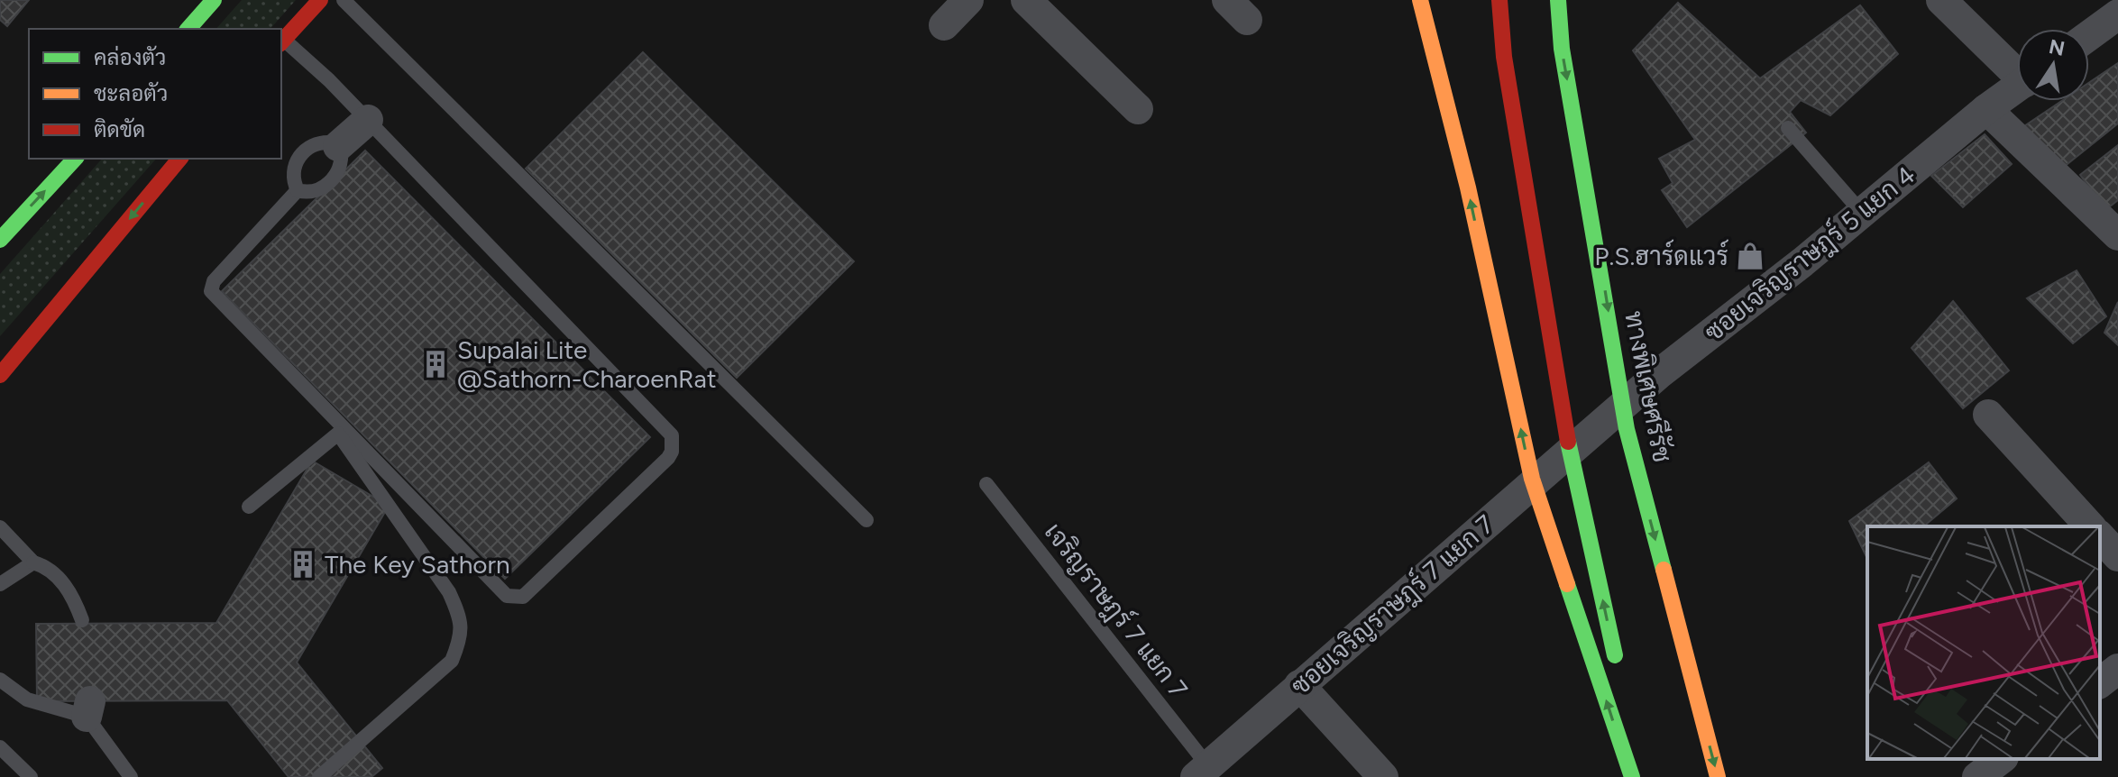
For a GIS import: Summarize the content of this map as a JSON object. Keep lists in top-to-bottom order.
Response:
{
  "streets": {
    "main road": ["ทางพิเศษศรีรัช"],
    "street": ["ซอยเจริญราษฎร์ 5 แยก 4", "ซอยเจริญราษฎร์ 7 แยก 7"],
    "lane": ["เจริญราษฎร์ 7 แยก 7"]
  },
  "crossings": [
    ["ซอยเจริญราษฎร์ 5 แยก 4", "ซอยเจริญราษฎร์ 7 แยก 7"],
    ["ซอยเจริญราษฎร์ 7 แยก 7", "เจริญราษฎร์ 7 แยก 7"]
  ],
  "places": {
    "shop": ["P.S.ฮาร์ดแวร์"],
    "building": ["Supalai Lite @Sathorn-CharoenRat", "The Key Sathorn"]
  },
  "legend": ["คล่องตัว", "ชะลอตัว", "ติดขัด"],
  "north": "top"
}
